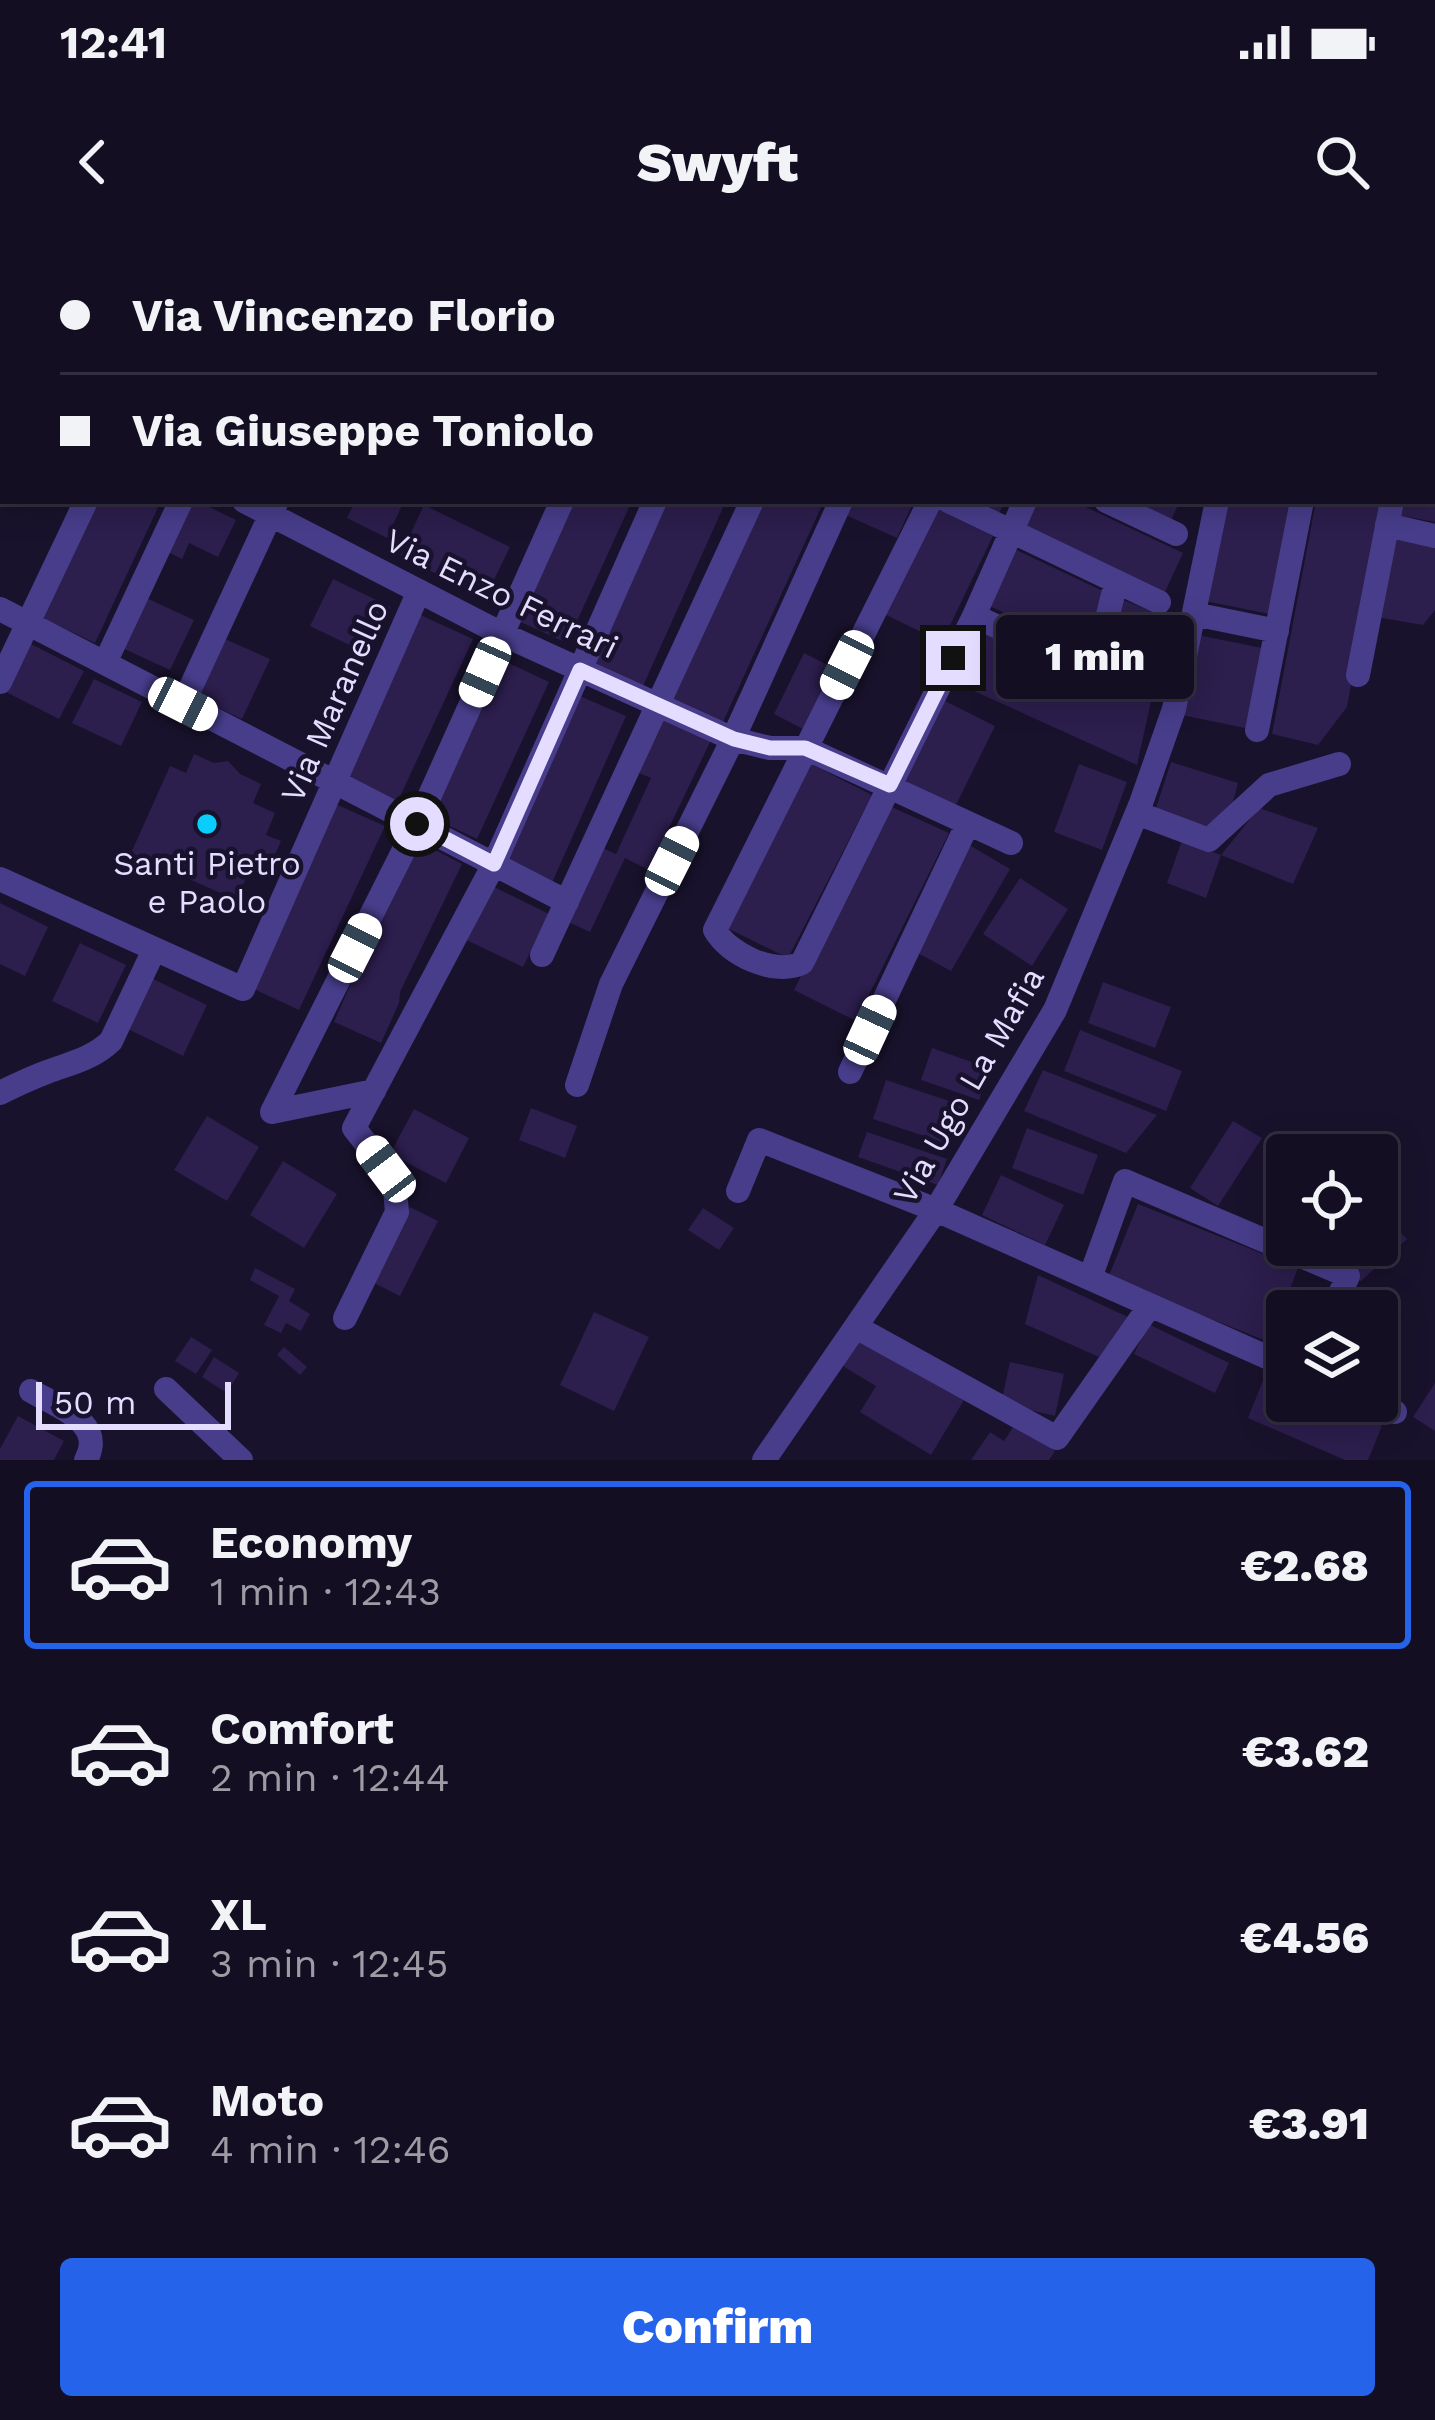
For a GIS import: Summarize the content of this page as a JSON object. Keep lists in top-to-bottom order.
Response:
{
  "streets": {
    "street": ["Via Enzo Ferrari", "Via Maranello", "Via Ugo La Mafia"]
  },
  "crossings": [
    ["Via Enzo Ferrari", "Via Maranello"]
  ],
  "places": ["Santi Pietro e Paolo"],
  "scale_bar": "50 m",
  "page": {
    "status": "12:41",
    "header": "Swyft",
    "banner": ["Via Vincenzo Florio", "Via Giuseppe Toniolo"],
    "bubble": "1 min",
    "scale": "50 m",
    "list": [
      {
        "name": "Economy",
        "note": "1 min · 12:43",
        "value": "€2.68"
      },
      {
        "name": "Comfort",
        "note": "2 min · 12:44",
        "value": "€3.62"
      },
      {
        "name": "XL",
        "note": "3 min · 12:45",
        "value": "€4.56"
      },
      {
        "name": "Moto",
        "note": "4 min · 12:46",
        "value": "€3.91"
      }
    ],
    "buttons": "Confirm"
  }
}
